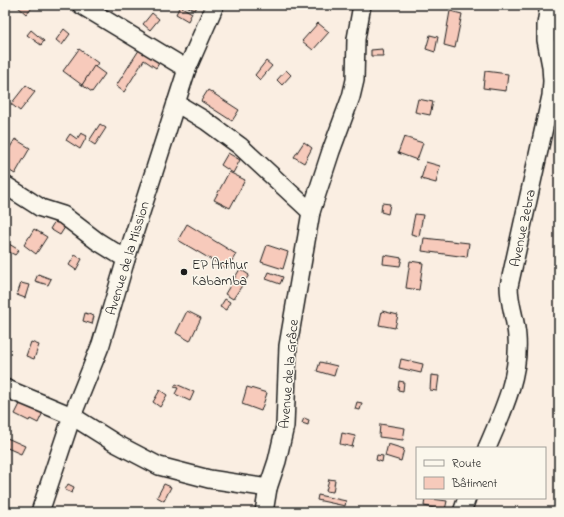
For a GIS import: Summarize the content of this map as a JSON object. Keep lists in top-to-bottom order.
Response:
{
  "streets": {
    "street": ["Avenue Zebra", "Avenue de la Mission", "Avenue de la Grâce"]
  },
  "places": ["EP Arthur Kabamba"],
  "legend": ["Route", "Bâtiment"]
}
